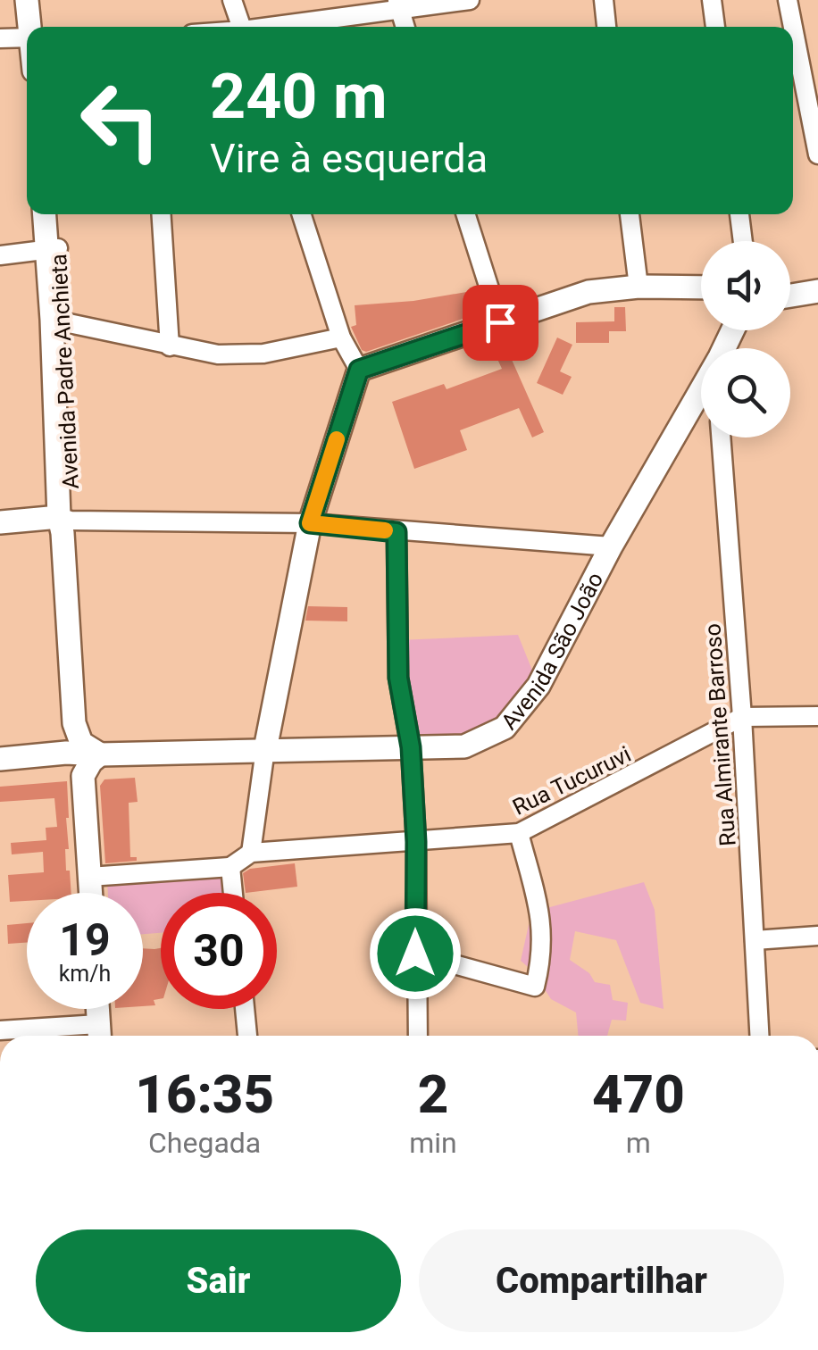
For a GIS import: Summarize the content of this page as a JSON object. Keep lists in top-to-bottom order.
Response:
{
  "streets": {
    "main road": ["Avenida Padre Anchieta", "Avenida São João"],
    "street": ["Rua Almirante Barroso", "Rua Tucuruvi"]
  },
  "crossings": [
    ["Avenida Padre Anchieta", "Avenida São João"],
    ["Rua Almirante Barroso", "Rua Tucuruvi"]
  ],
  "page": {
    "turn": ["240 m", "Vire à esquerda"],
    "speed": "19 km/h",
    "limit": "30",
    "eta": [
      "16:35",
      "Chegada",
      "2",
      "min",
      "470",
      "m"
    ],
    "buttons": ["Sair", "Compartilhar"]
  }
}
